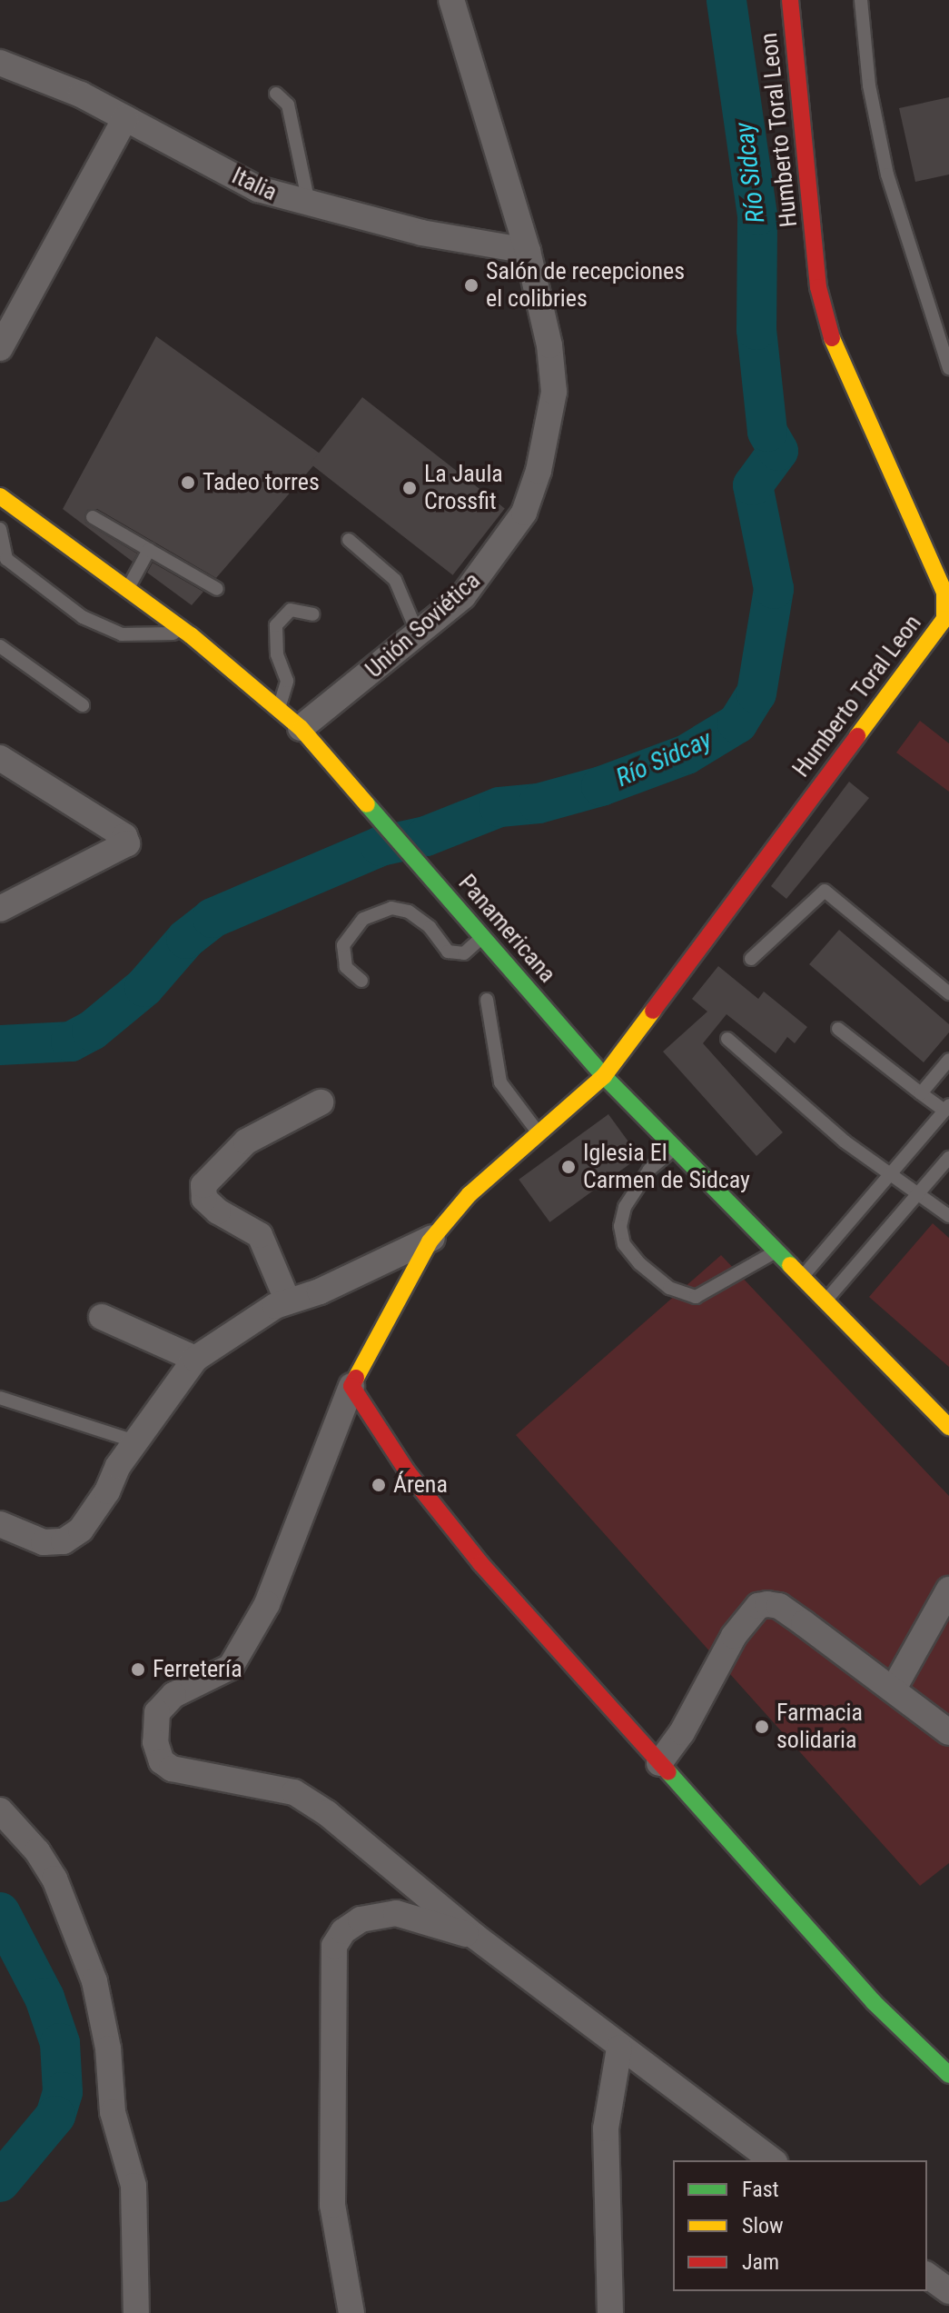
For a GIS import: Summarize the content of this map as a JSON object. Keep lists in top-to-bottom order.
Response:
{
  "streets": {
    "street": [
      "Humberto Toral Leon",
      "Italia",
      "Unión Soviética",
      "Panamericana"
    ]
  },
  "crossings": [
    ["Humberto Toral Leon", "Panamericana"],
    ["Italia", "Unión Soviética"],
    ["Unión Soviética", "Panamericana"]
  ],
  "water": ["Río Sidcay"],
  "places": [
    "Salón de recepciones el colibries",
    "Tadeo torres",
    "La Jaula Crossfit",
    "Iglesia El Carmen de Sidcay",
    "Árena",
    "Ferretería",
    "Farmacia solidaria"
  ],
  "legend": ["Fast", "Slow", "Jam"]
}
